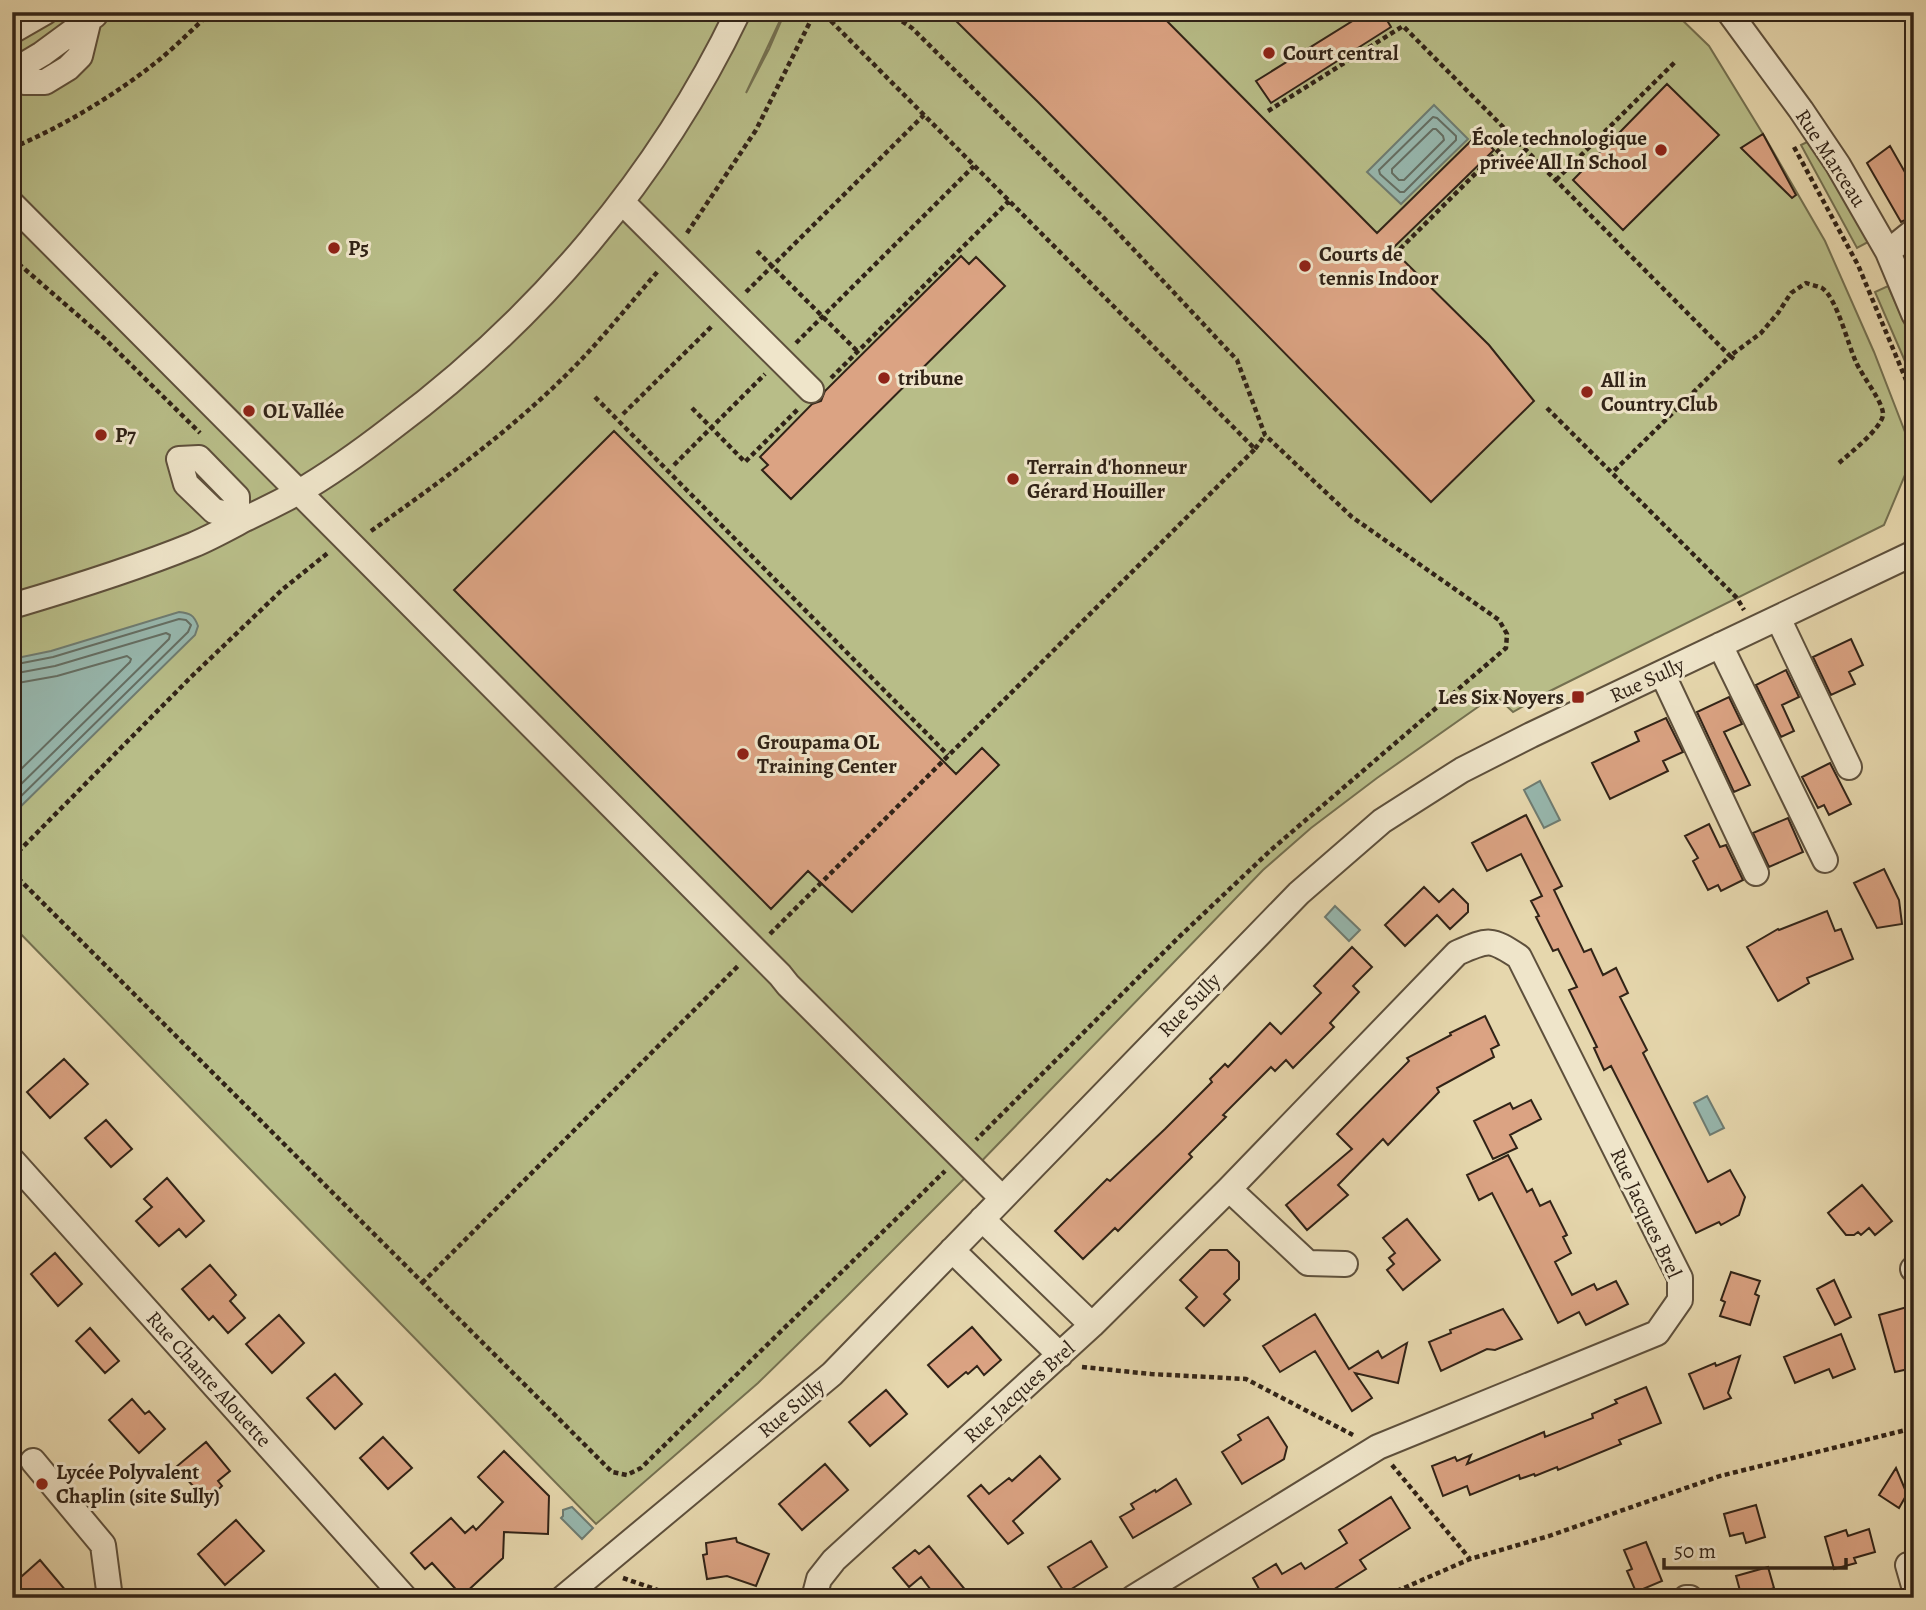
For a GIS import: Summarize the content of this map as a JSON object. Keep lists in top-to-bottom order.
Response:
{
  "streets": {
    "street": [
      "Rue Marceau",
      "Rue Sully",
      "Rue Jacques Brel",
      "Rue Chante Alouette"
    ]
  },
  "places": {
    "other": [
      "Court central",
      "École technologique privée All In School",
      "P5",
      "Courts de tennis Indoor",
      "tribune",
      "All in Country Club",
      "OL Vallée",
      "P7",
      "Terrain d'honneur Gérard Houiller",
      "Groupama OL Training Center",
      "Lycée Polyvalent Chaplin (site Sully)"
    ],
    "transit": ["Les Six Noyers"]
  },
  "scale_bar": "50 m"
}
